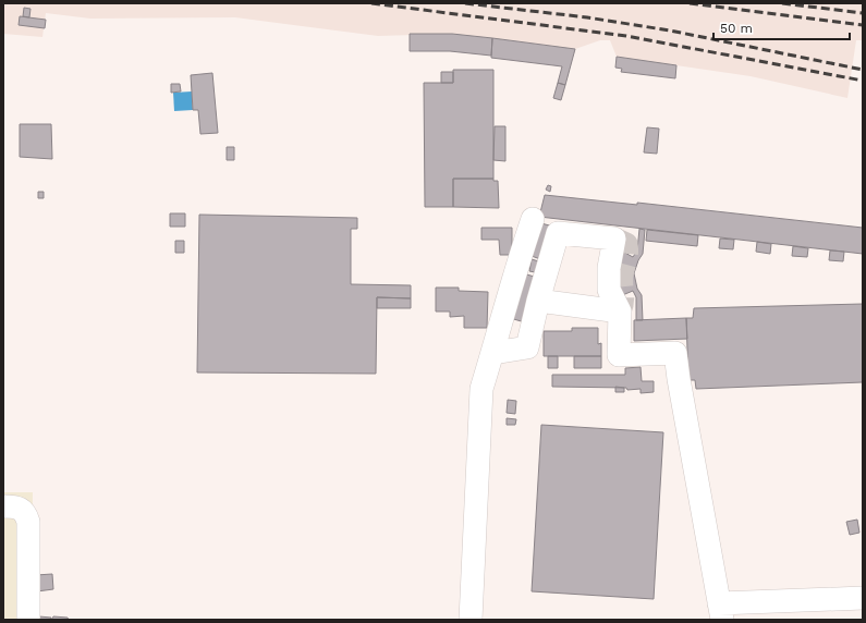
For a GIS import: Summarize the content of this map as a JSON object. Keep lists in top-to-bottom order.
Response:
{
  "scale_bar": "50 m"
}
